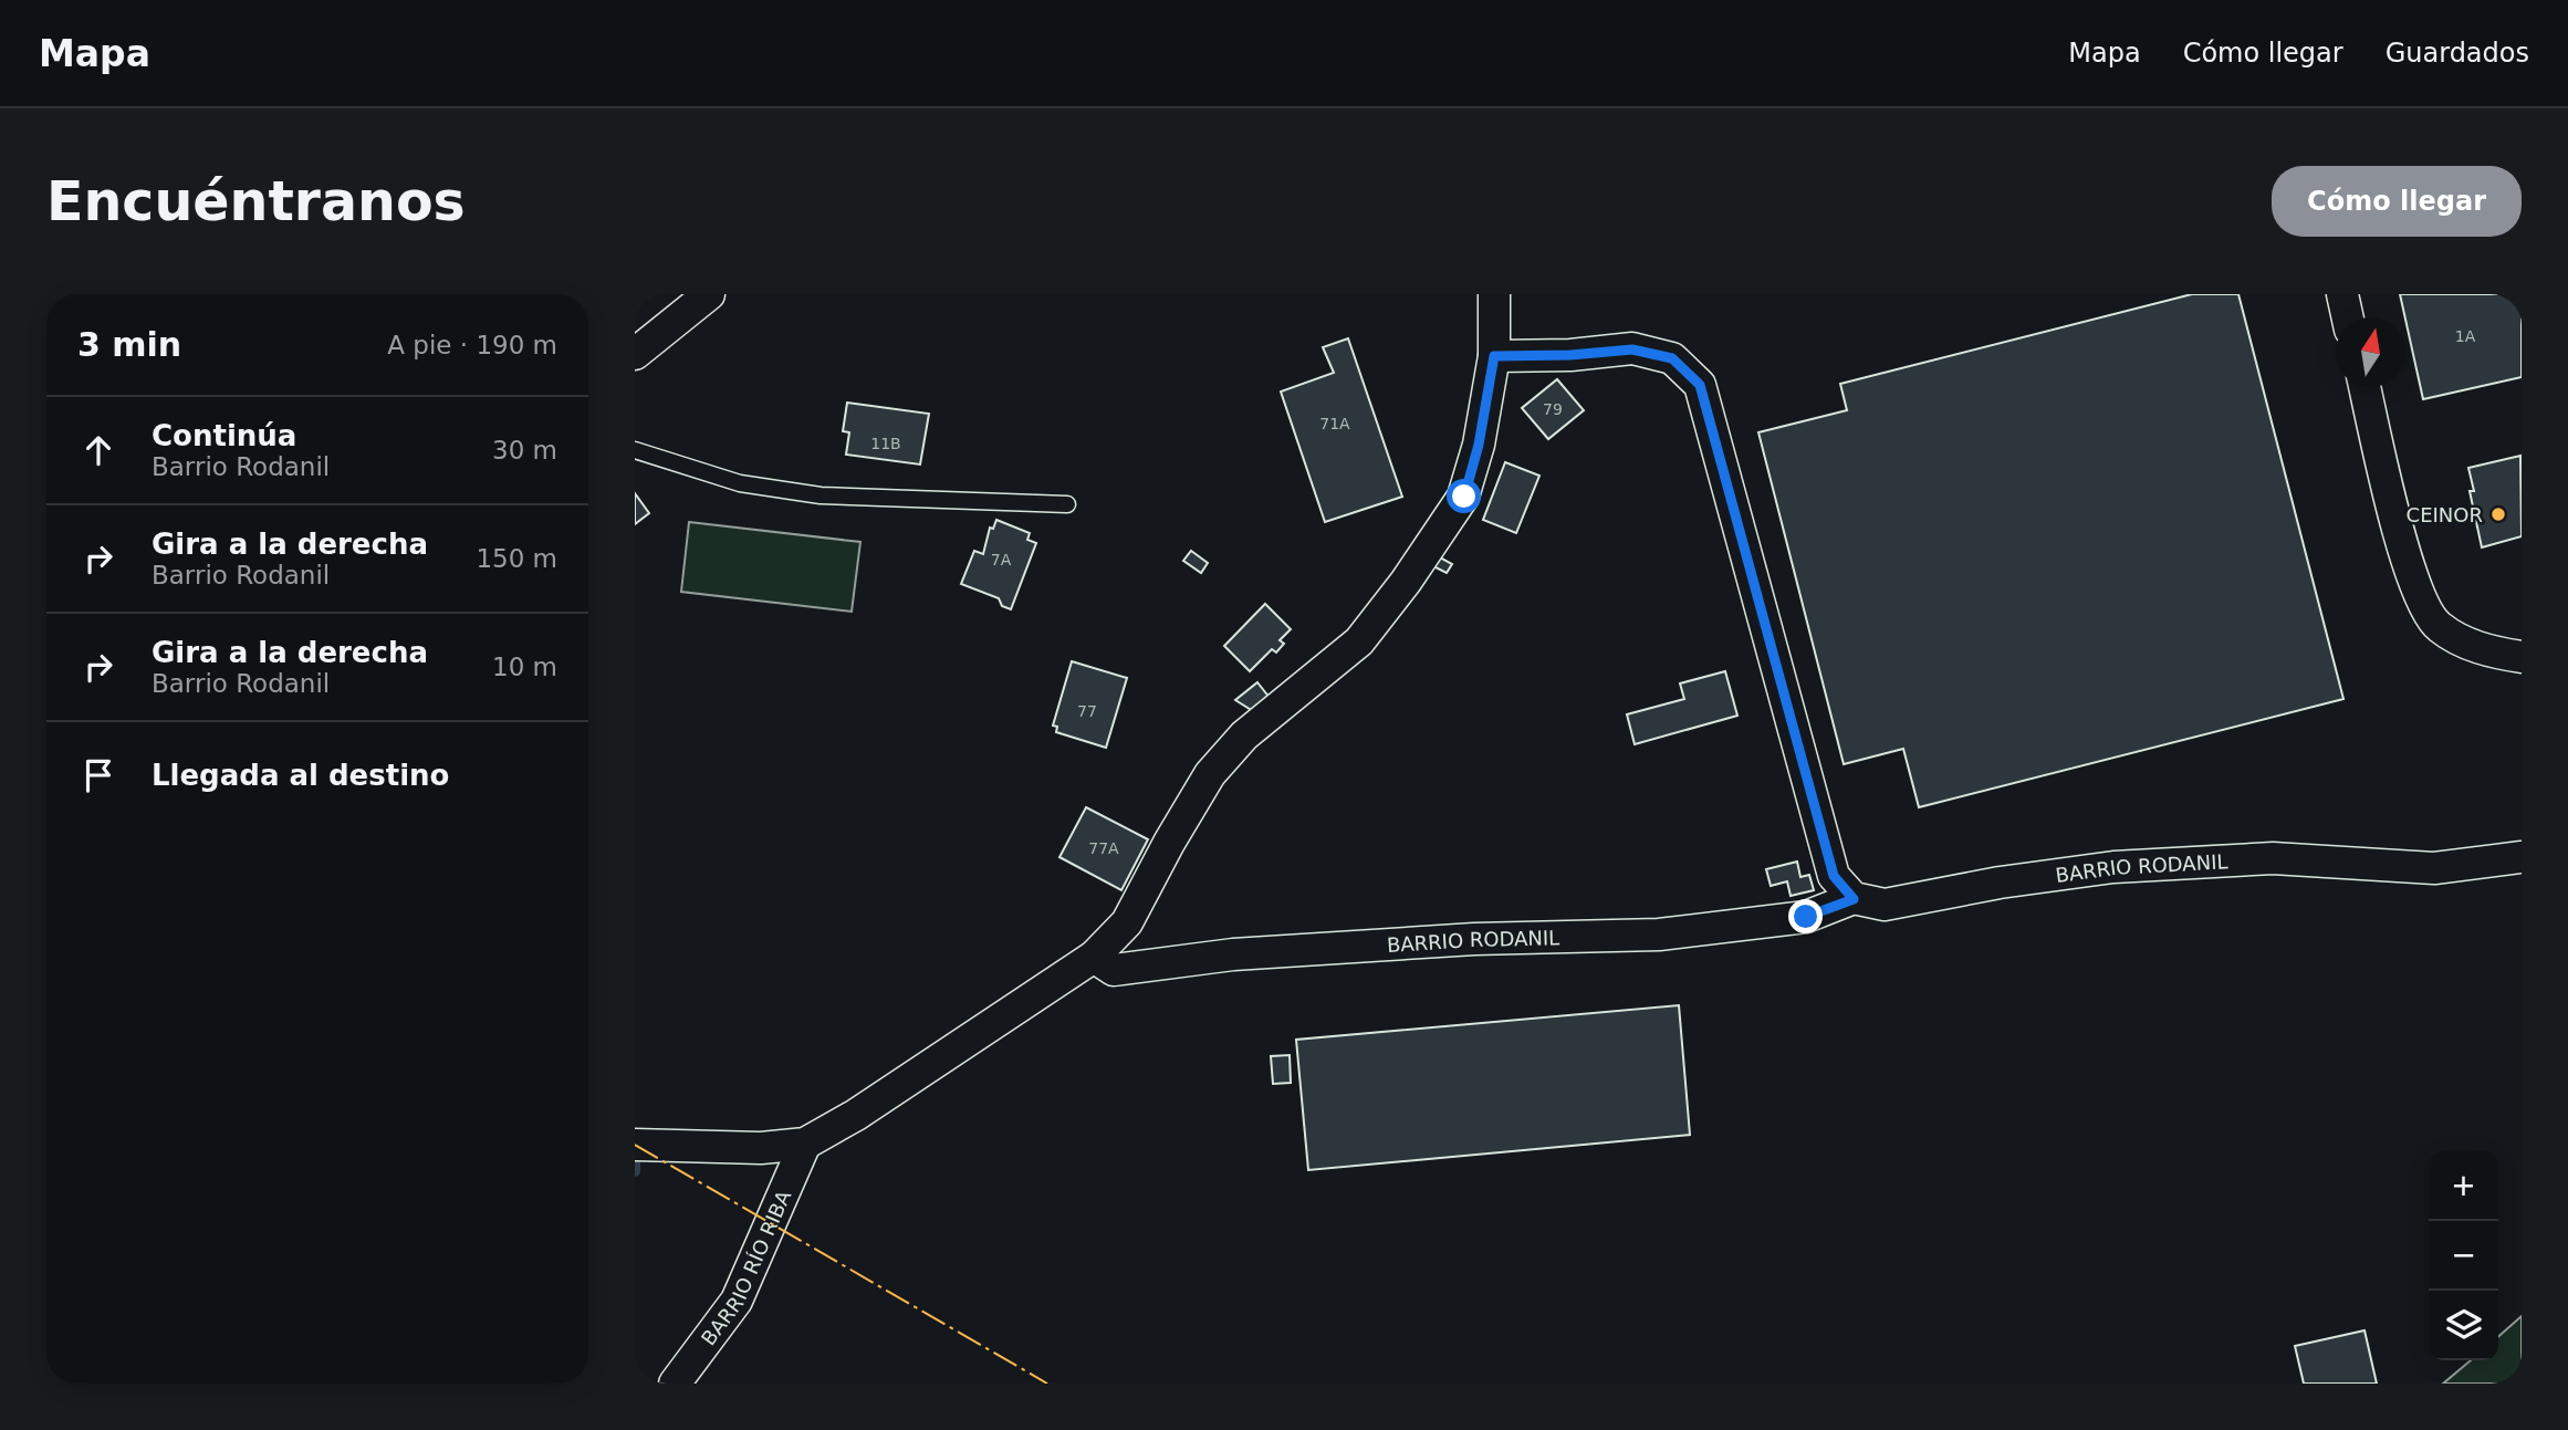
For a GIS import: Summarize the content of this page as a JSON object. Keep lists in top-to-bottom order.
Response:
{
  "streets": {
    "street": ["BARRIO RODANIL", "BARRIO RÍO RIBA"]
  },
  "places": ["CEINOR"],
  "house_numbers": [
    "1A",
    "79",
    "71A",
    "11B",
    "7A",
    "77",
    "77A"
  ],
  "north": "top",
  "page": {
    "header": "Mapa",
    "nav": ["Mapa", "Cómo llegar", "Guardados"],
    "buttons": "Cómo llegar",
    "title": "Encuéntranos",
    "heading": ["3 min", "A pie · 190 m"],
    "list": [
      ["Continúa", "Barrio Rodanil", "30 m"],
      ["Gira a la derecha", "Barrio Rodanil", "150 m"],
      ["Gira a la derecha", "Barrio Rodanil", "10 m"],
      "Llegada al destino"
    ],
    "map_buttons": ["+", "−"]
  }
}
